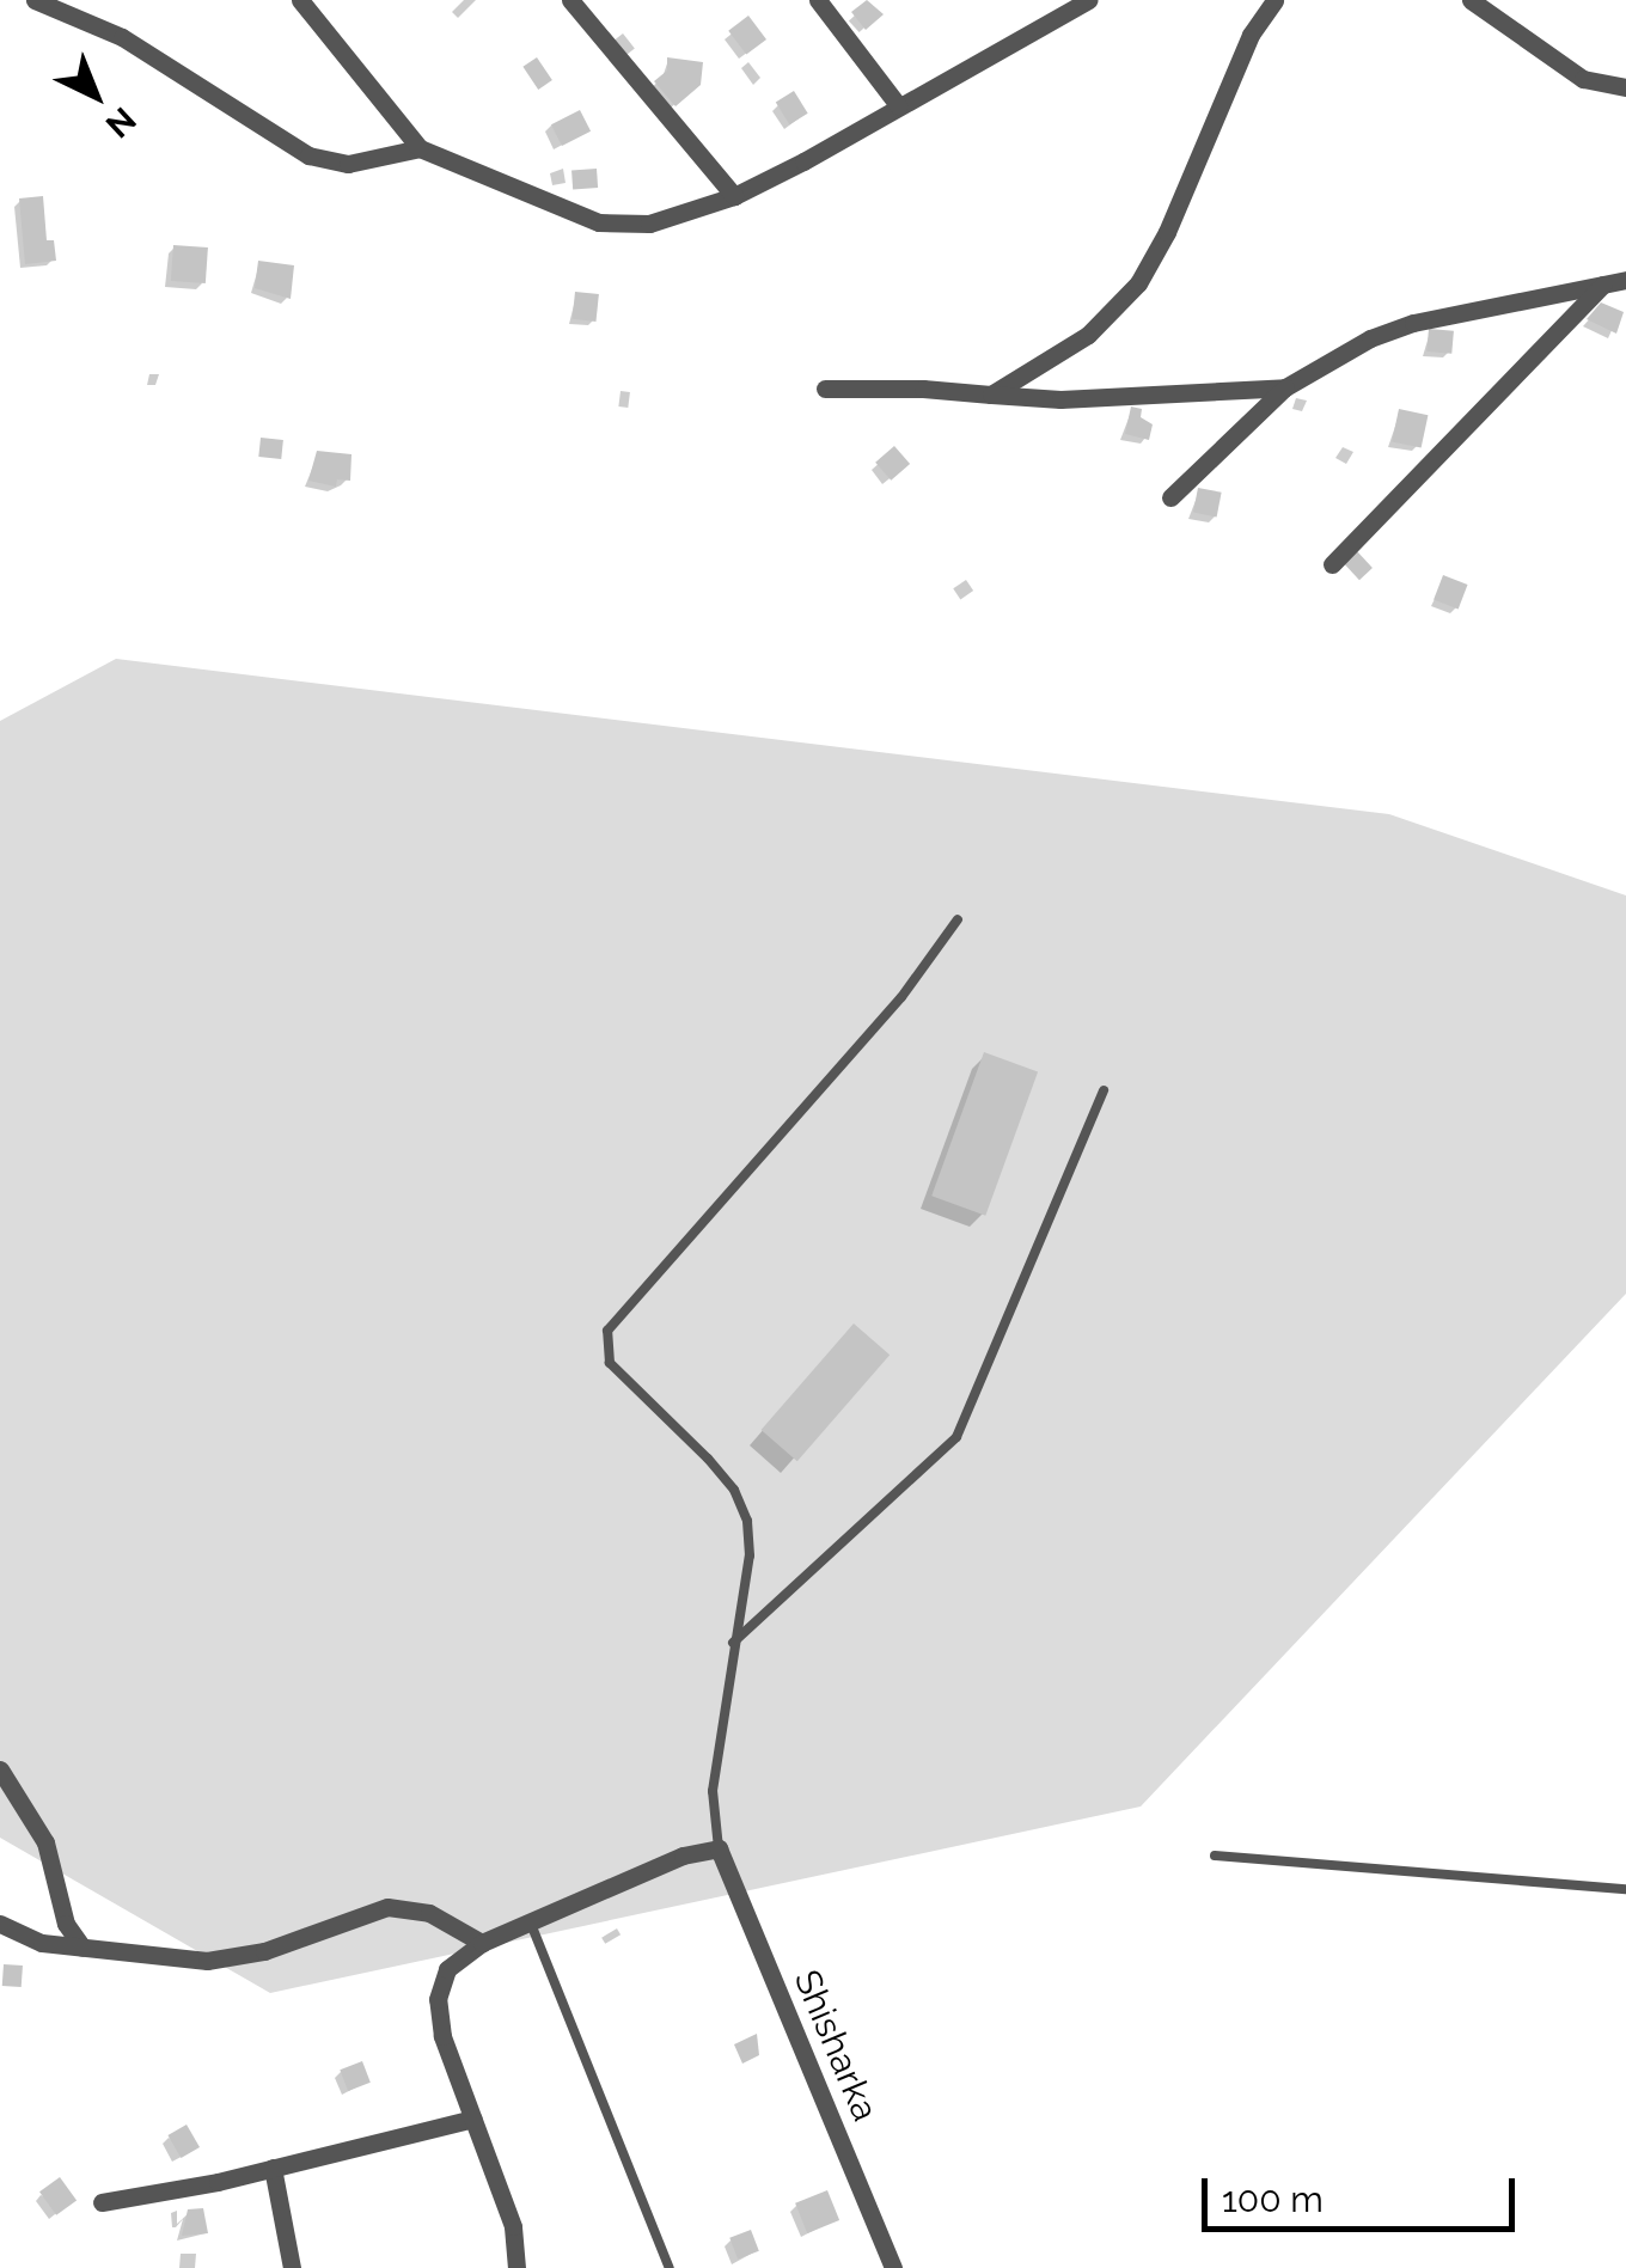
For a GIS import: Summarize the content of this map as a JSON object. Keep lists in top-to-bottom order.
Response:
{
  "streets": {
    "street": ["Shisharka"]
  },
  "scale_bar": "100 m",
  "north": "bottom right"
}
